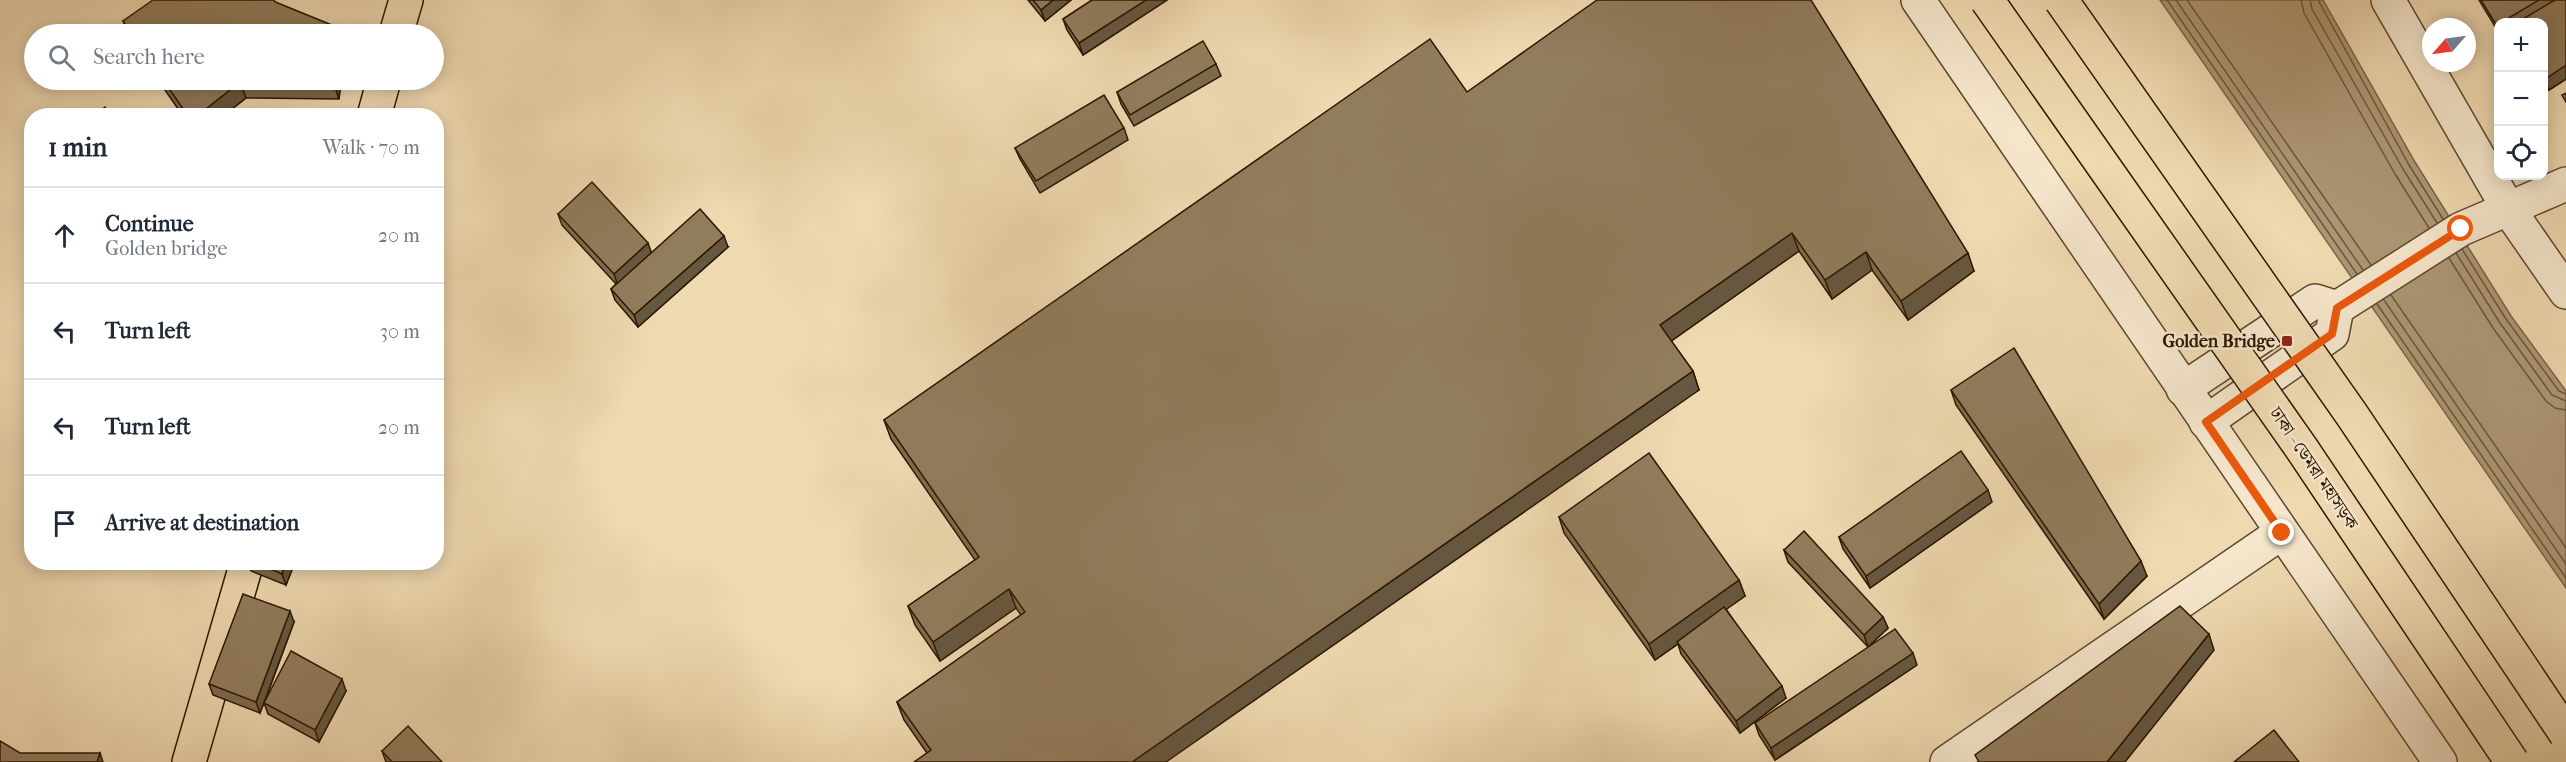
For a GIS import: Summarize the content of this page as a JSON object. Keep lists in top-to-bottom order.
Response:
{
  "streets": {
    "main road": ["ঢাকা - ডেমরা মহাসড়ক"]
  },
  "places": {
    "transit": ["Golden Bridge"]
  },
  "north": "bottom left",
  "page": {
    "map_buttons": ["+", "−"],
    "search": "Search here",
    "heading": ["1 min", "Walk · 70 m"],
    "list": [
      ["Continue", "Golden bridge", "20 m"],
      ["Turn left", "30 m"],
      ["Turn left", "20 m"],
      "Arrive at destination"
    ]
  }
}
